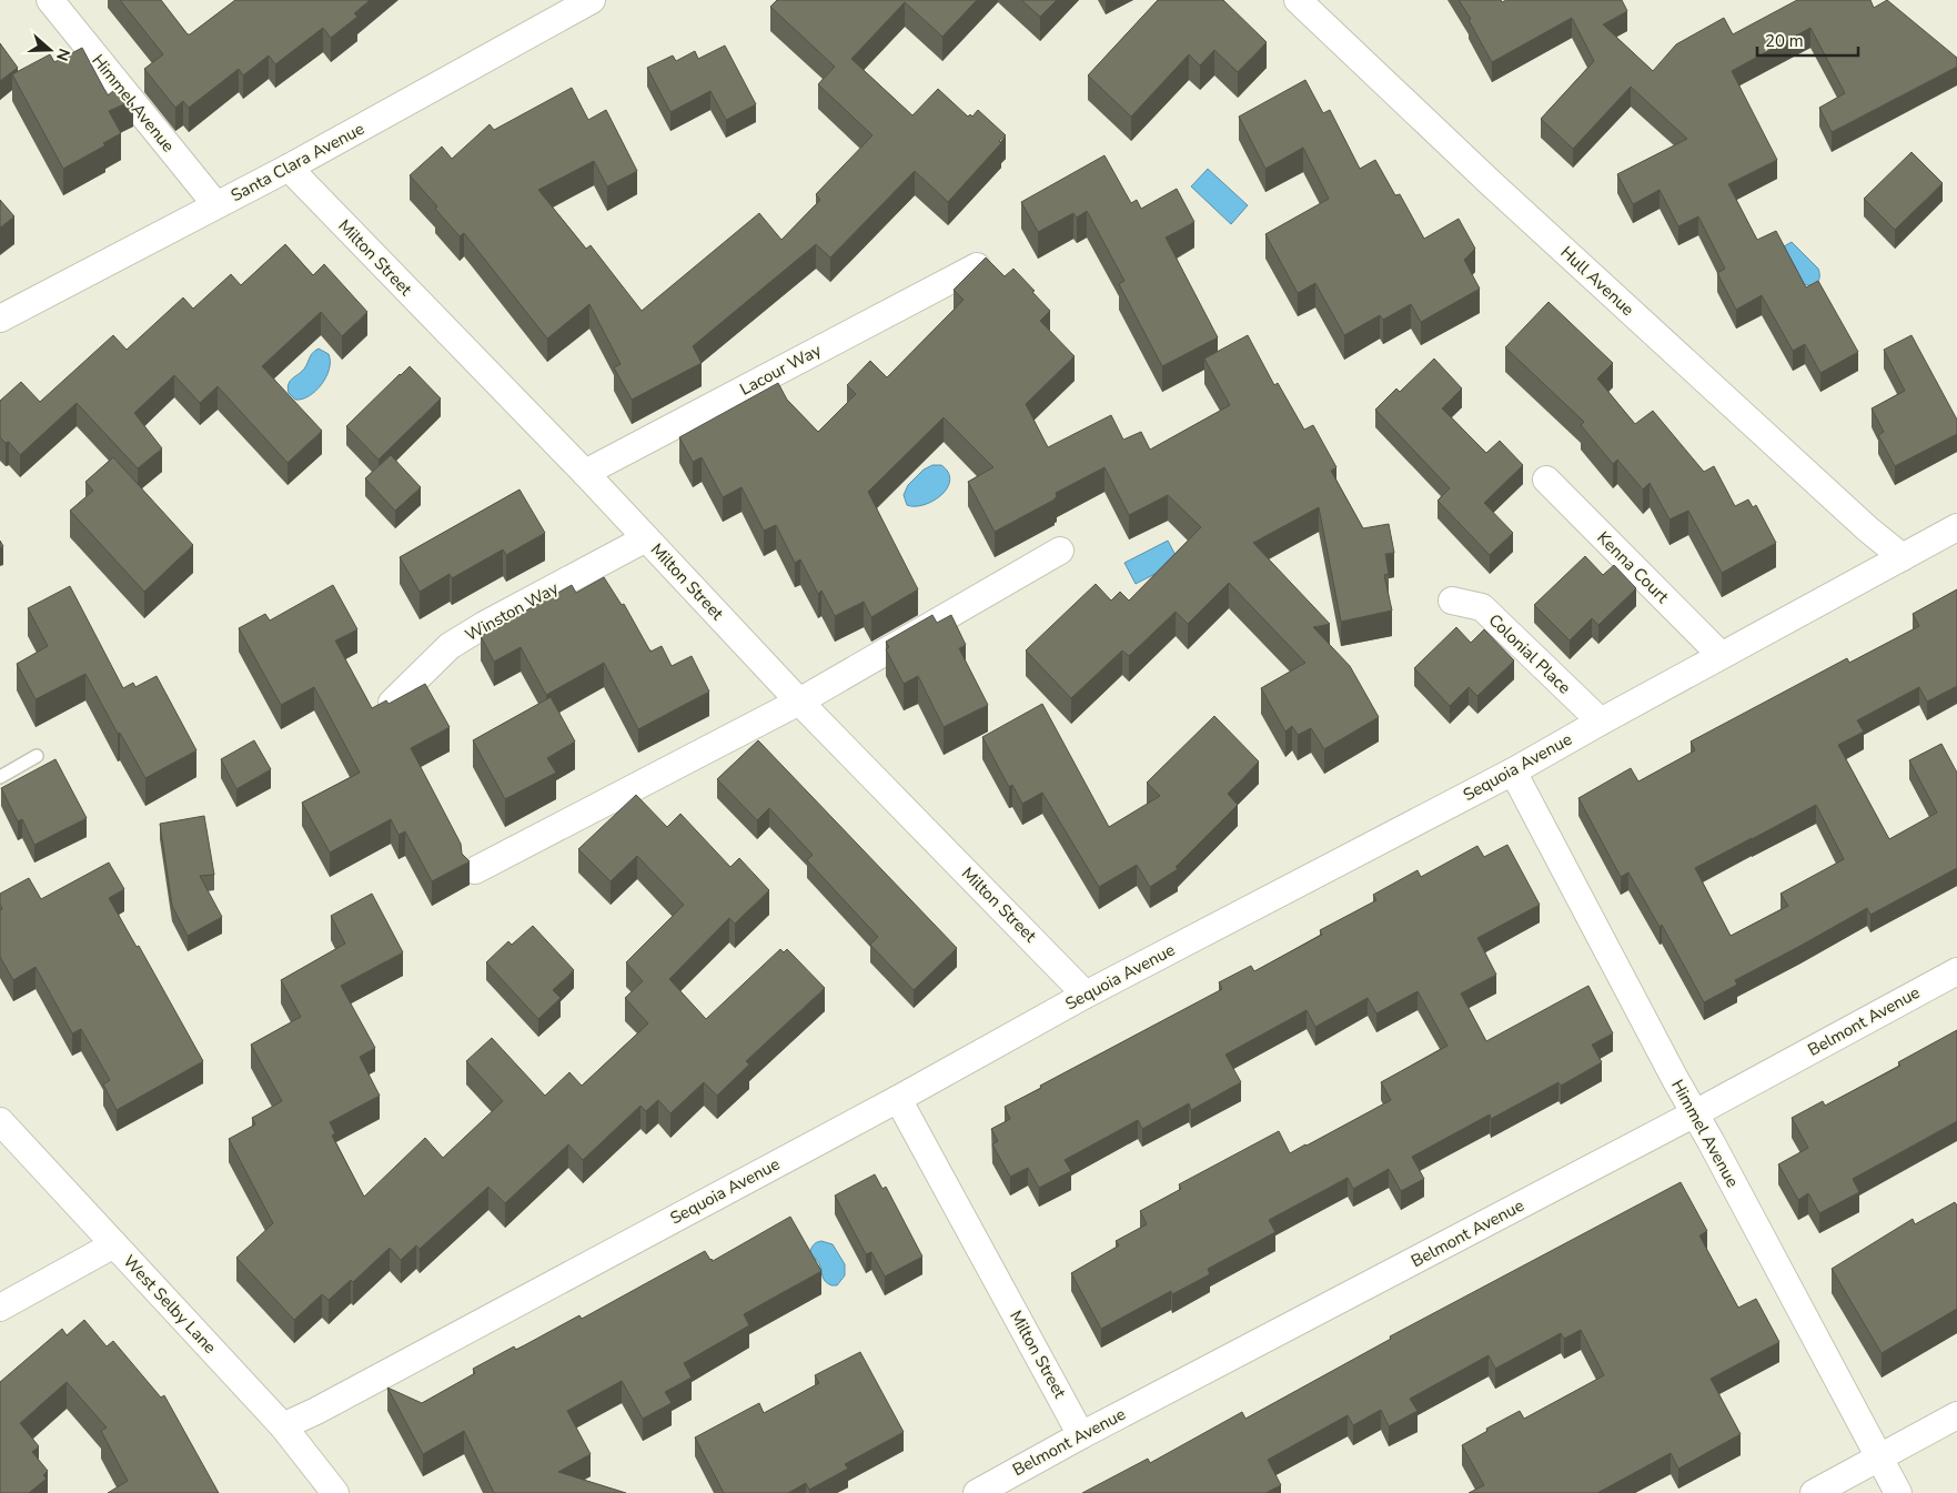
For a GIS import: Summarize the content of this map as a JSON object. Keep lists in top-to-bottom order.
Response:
{
  "streets": {
    "street": [
      "Himmel Avenue",
      "Santa Clara Avenue",
      "Milton Street",
      "Hull Avenue",
      "Lacour Way",
      "Kenna Court",
      "Winston Way",
      "Colonial Place",
      "Sequoia Avenue",
      "Belmont Avenue",
      "West Selby Lane"
    ]
  },
  "crossings": [
    ["Himmel Avenue", "Santa Clara Avenue"],
    ["Himmel Avenue", "Sequoia Avenue"],
    ["Himmel Avenue", "Belmont Avenue"],
    ["Santa Clara Avenue", "Milton Street"],
    ["Milton Street", "Lacour Way"],
    ["Milton Street", "Winston Way"],
    ["Milton Street", "Sequoia Avenue"],
    ["Milton Street", "Belmont Avenue"],
    ["Hull Avenue", "Sequoia Avenue"],
    ["Kenna Court", "Sequoia Avenue"],
    ["Colonial Place", "Sequoia Avenue"],
    ["Sequoia Avenue", "West Selby Lane"]
  ],
  "scale_bar": "20 m",
  "north": "right"
}
